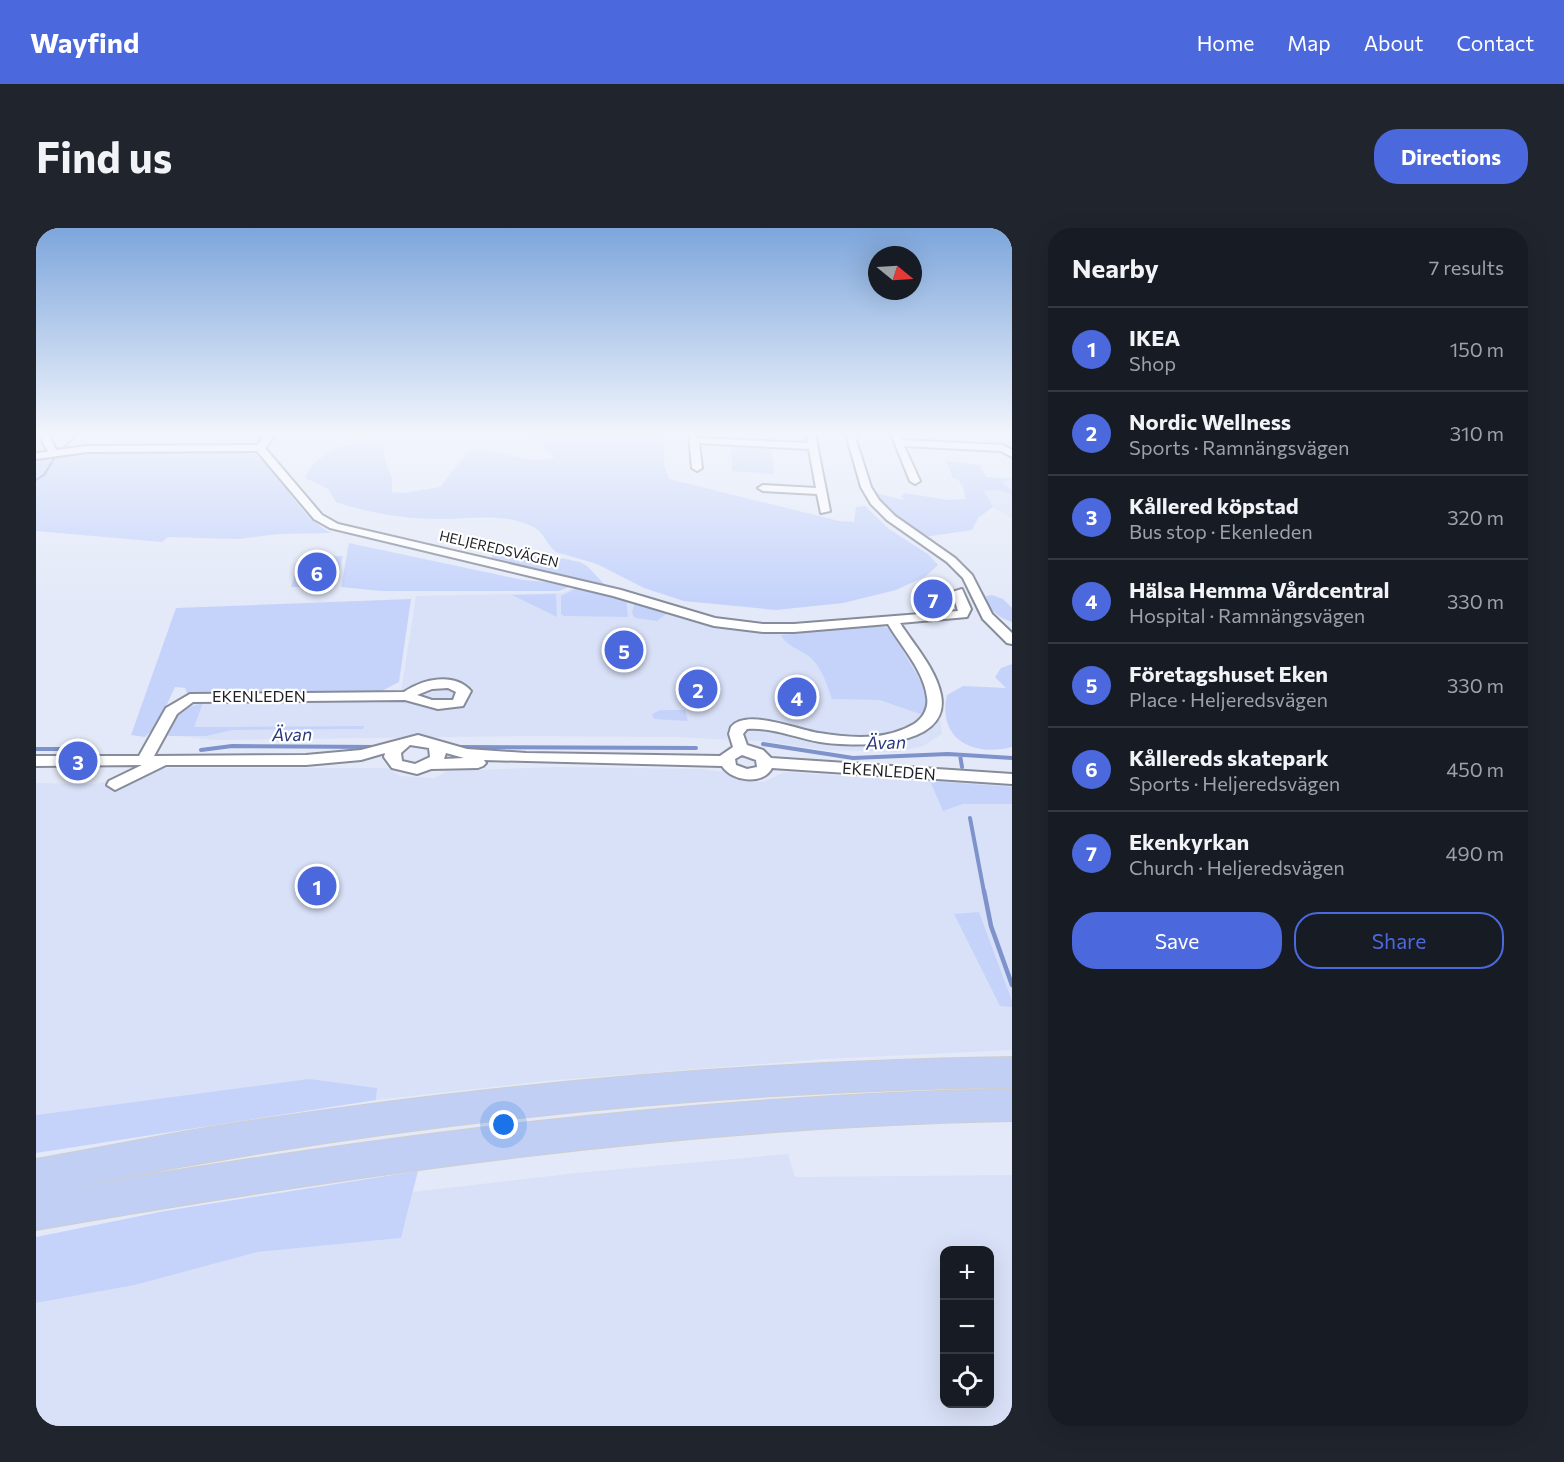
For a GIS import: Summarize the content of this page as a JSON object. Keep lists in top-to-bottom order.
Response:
{
  "streets": {
    "street": ["HELJEREDSVÄGEN", "EKENLEDEN"]
  },
  "water": ["Ävan"],
  "north": "right",
  "page": {
    "header": "Wayfind",
    "nav": [
      "Home",
      "Map",
      "About",
      "Contact"
    ],
    "buttons": [
      "Directions",
      ["Save", "Share"]
    ],
    "title": "Find us",
    "heading": ["Nearby", "7 results"],
    "list": [
      {
        "mark": "1",
        "name": "IKEA",
        "note": "Shop",
        "value": "150 m"
      },
      {
        "mark": "2",
        "name": "Nordic Wellness",
        "note": "Sports · Ramnängsvägen",
        "value": "310 m"
      },
      {
        "mark": "3",
        "name": "Kållered köpstad",
        "note": "Bus stop · Ekenleden",
        "value": "320 m"
      },
      {
        "mark": "4",
        "name": "Hälsa Hemma Vårdcentral",
        "note": "Hospital · Ramnängsvägen",
        "value": "330 m"
      },
      {
        "mark": "5",
        "name": "Företagshuset Eken",
        "note": "Place · Heljeredsvägen",
        "value": "330 m"
      },
      {
        "mark": "6",
        "name": "Kållereds skatepark",
        "note": "Sports · Heljeredsvägen",
        "value": "450 m"
      },
      {
        "mark": "7",
        "name": "Ekenkyrkan",
        "note": "Church · Heljeredsvägen",
        "value": "490 m"
      }
    ],
    "pins": [
      "6",
      "7",
      "5",
      "2",
      "4",
      "3",
      "1"
    ],
    "map_buttons": ["+", "−"]
  }
}
